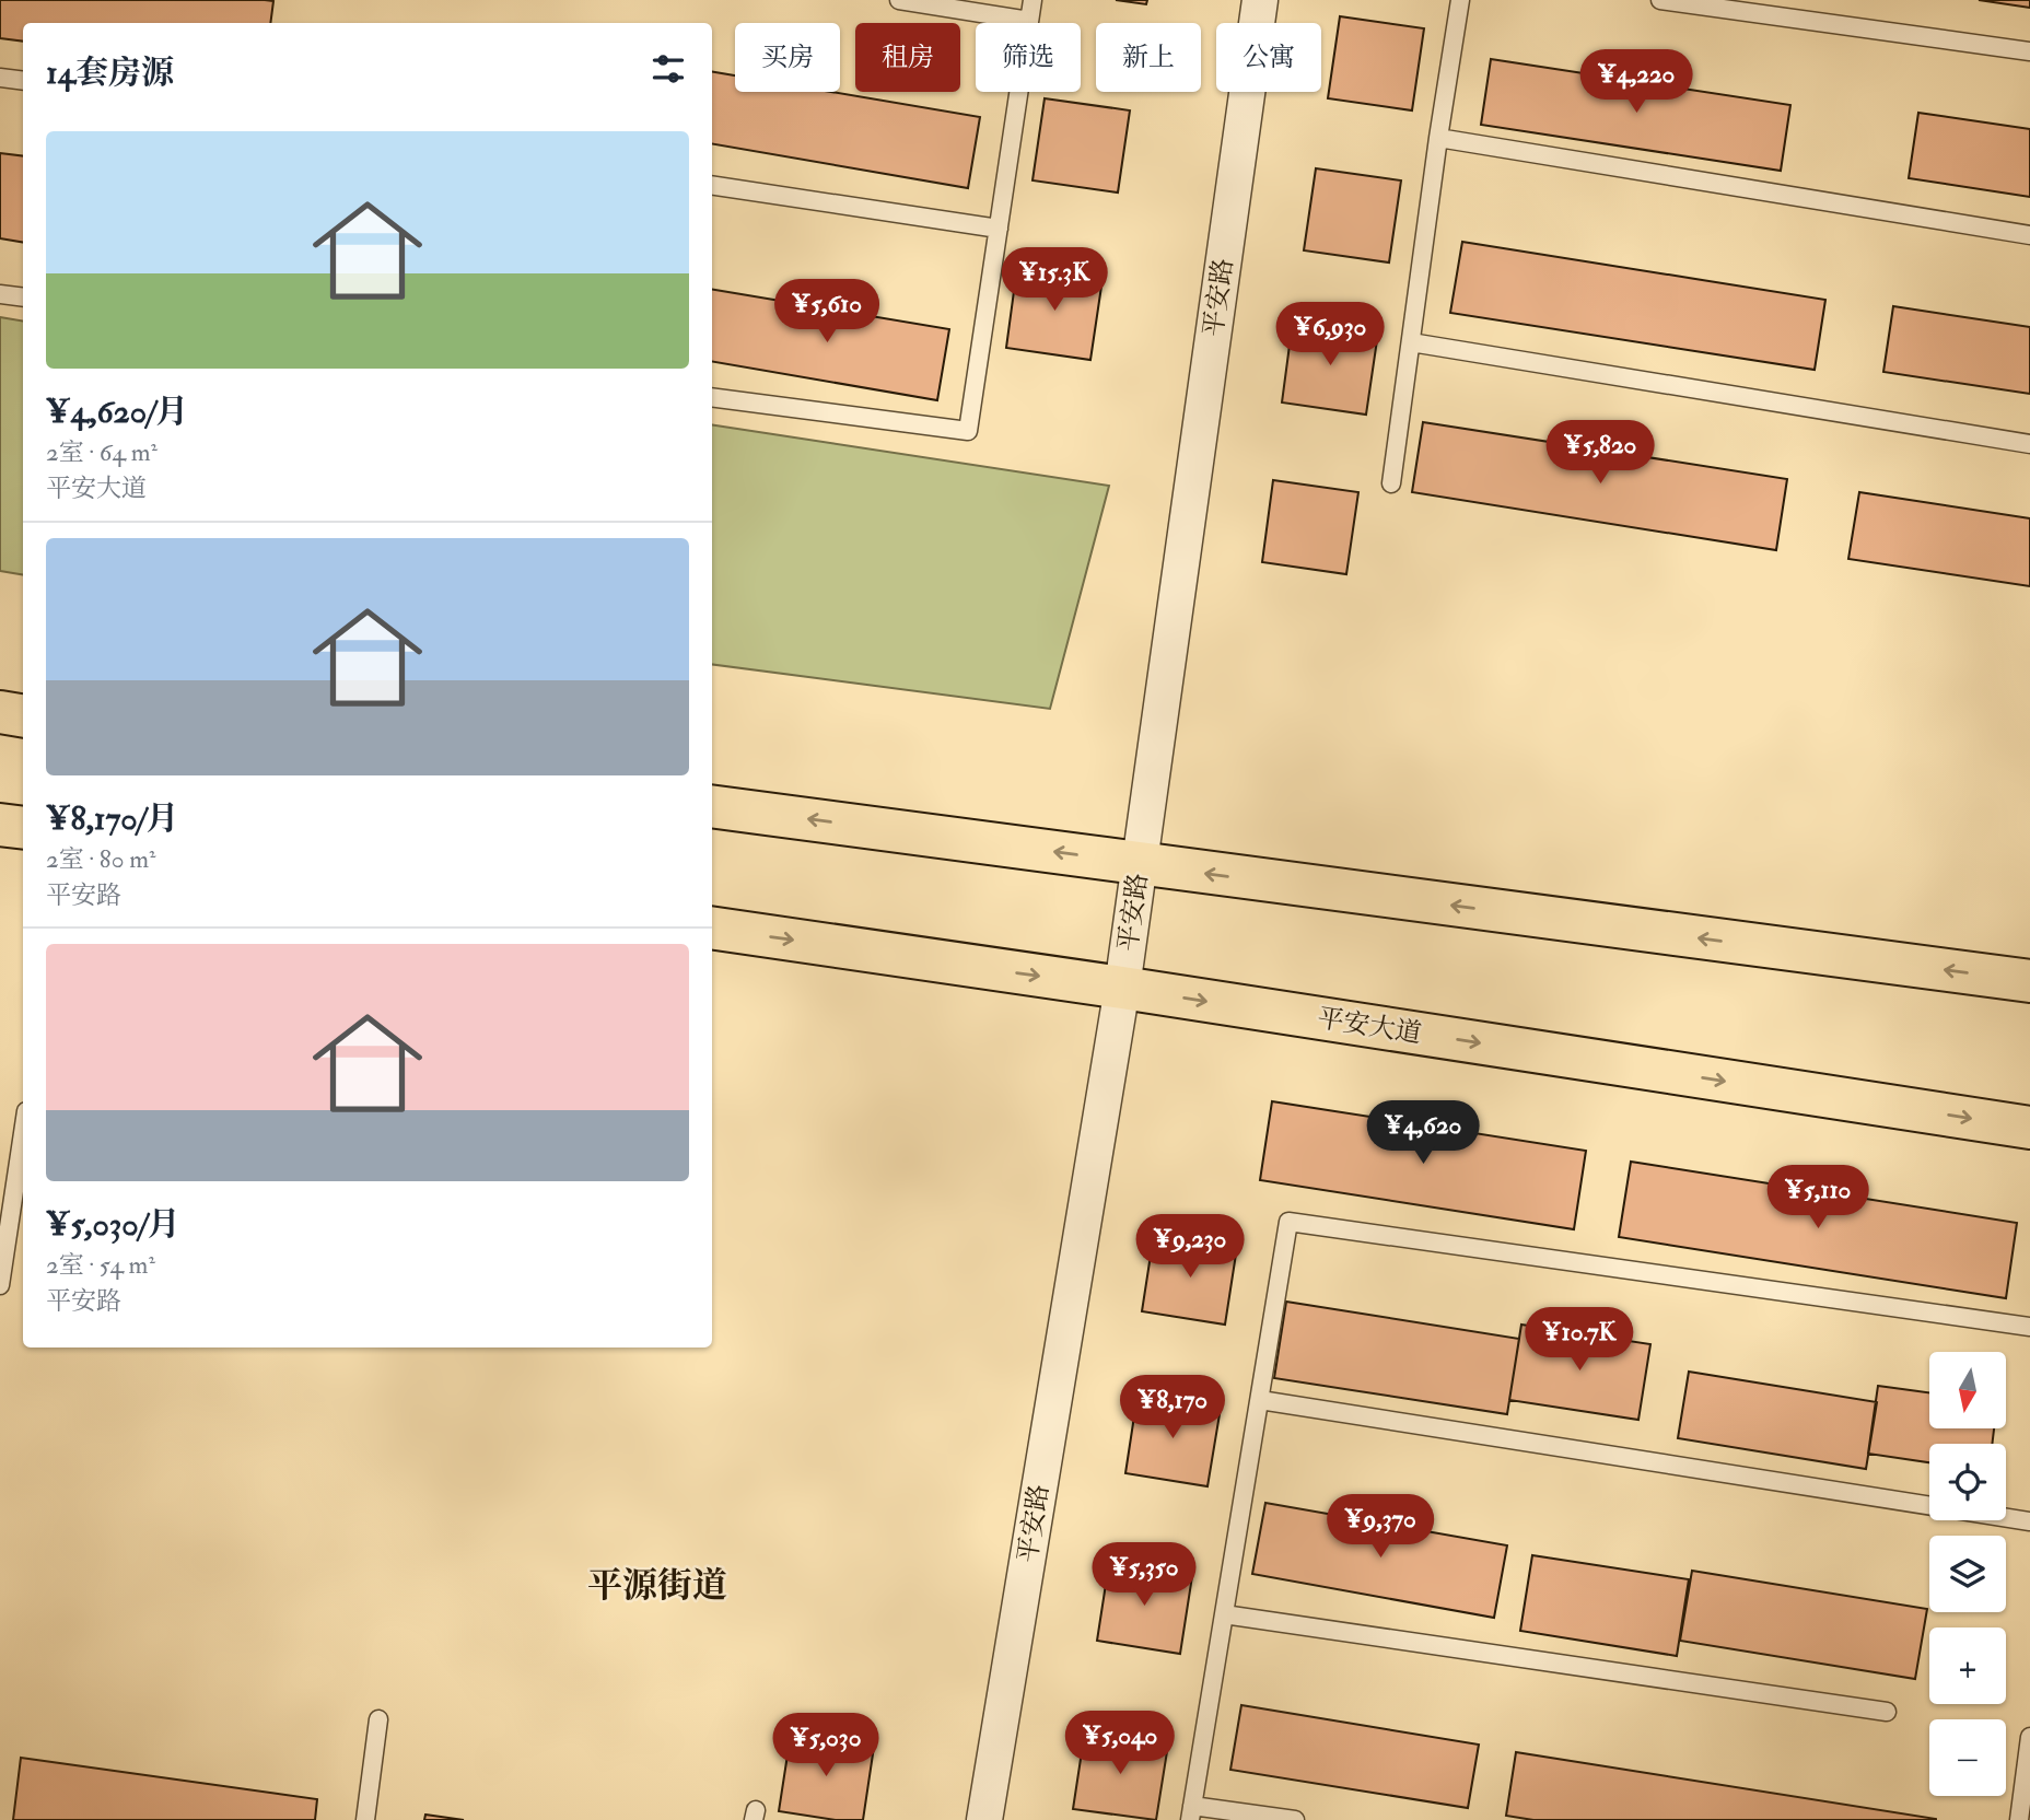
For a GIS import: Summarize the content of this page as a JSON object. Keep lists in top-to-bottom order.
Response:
{
  "streets": {
    "main road": ["平安大道"],
    "street": ["平安路"]
  },
  "crossings": [
    ["平安路", "平安大道"]
  ],
  "districts": ["平源街道"],
  "north": "bottom",
  "page": {
    "chip": [
      "买房",
      "租房",
      "筛选",
      "新上",
      "公寓"
    ],
    "heading": "14套房源",
    "price": [
      "¥4,220",
      "¥15.3K",
      "¥5,610",
      "¥6,930",
      "¥5,820",
      "¥4,620",
      "¥5,110",
      "¥9,230",
      "¥10.7K",
      "¥8,170",
      "¥9,370",
      "¥5,350",
      "¥5,040",
      "¥5,030"
    ],
    "list": [
      {
        "name": "¥4,620/月",
        "note": "2室 · 64 m² · 平安大道"
      },
      {
        "name": "¥8,170/月",
        "note": "2室 · 80 m² · 平安路"
      },
      {
        "name": "¥5,030/月",
        "note": "2室 · 54 m² · 平安路"
      }
    ],
    "map_buttons": ["+", "−"]
  }
}
